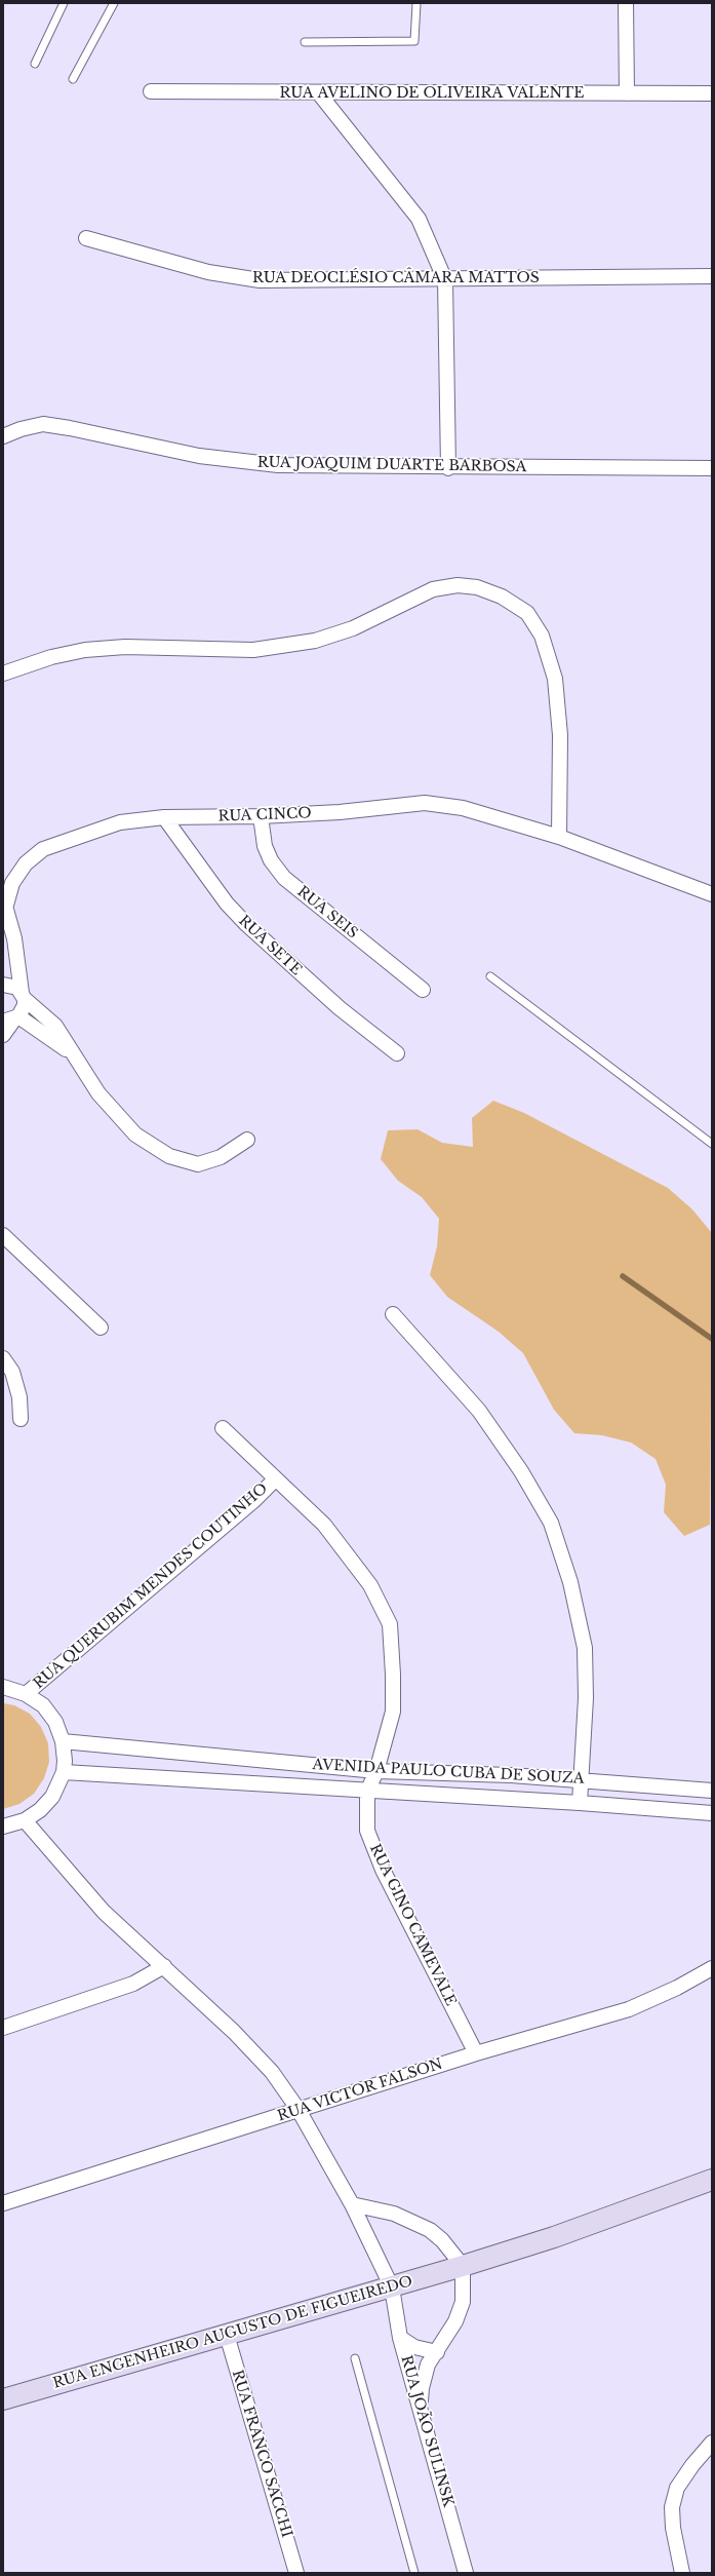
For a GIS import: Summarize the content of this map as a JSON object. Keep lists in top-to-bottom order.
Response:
{
  "streets": {
    "main road": ["RUA ENGENHEIRO AUGUSTO DE FIGUEIREDO"],
    "street": [
      "RUA AVELINO DE OLIVEIRA VALENTE",
      "RUA DEOCLÉSIO CÂMARA MATTOS",
      "RUA JOAQUIM DUARTE BARBOSA",
      "RUA CINCO",
      "RUA SEIS",
      "RUA SETE",
      "RUA QUERUBIM MENDES COUTINHO",
      "AVENIDA PAULO CUBA DE SOUZA",
      "RUA GINO CAMEVALE",
      "RUA VICTOR FALSON",
      "RUA JOÃO SULINSK",
      "RUA FRANCO SACCHI"
    ]
  },
  "crossings": [
    ["RUA CINCO", "RUA SEIS"],
    ["RUA CINCO", "RUA SETE"],
    ["AVENIDA PAULO CUBA DE SOUZA", "RUA GINO CAMEVALE"],
    ["RUA GINO CAMEVALE", "RUA VICTOR FALSON"],
    ["RUA VICTOR FALSON", "RUA JOÃO SULINSK"],
    ["RUA ENGENHEIRO AUGUSTO DE FIGUEIREDO", "RUA JOÃO SULINSK"],
    ["RUA ENGENHEIRO AUGUSTO DE FIGUEIREDO", "RUA FRANCO SACCHI"]
  ]
}
